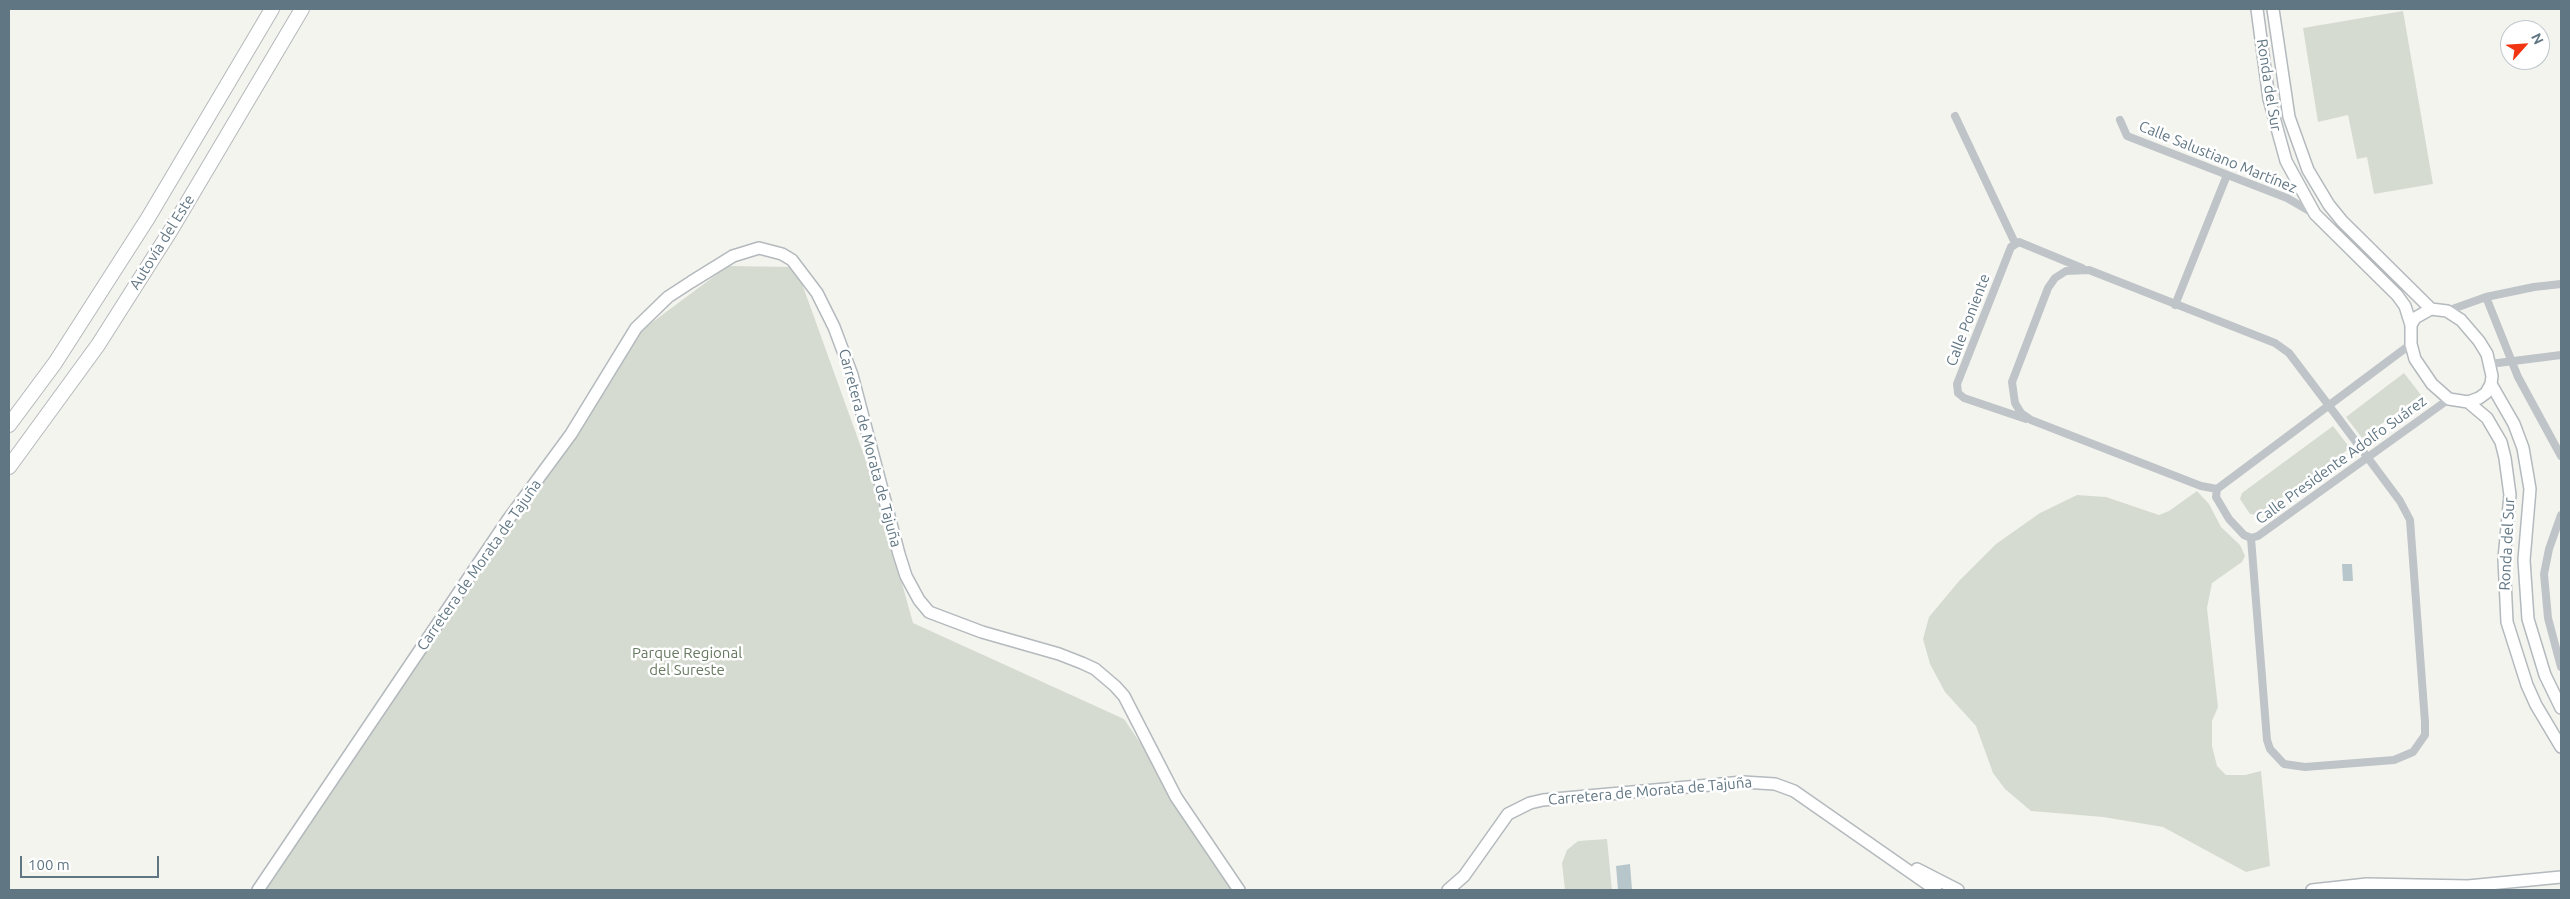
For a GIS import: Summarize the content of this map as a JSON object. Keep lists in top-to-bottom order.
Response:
{
  "streets": {
    "highway": ["Autovía del Este"],
    "main road": ["Ronda del Sur", "Carretera de Morata de Tajuña"],
    "street": ["Calle Salustiano Martínez", "Calle Poniente", "Calle Presidente Adolfo Suárez"]
  },
  "crossings": [
    ["Ronda del Sur", "Calle Salustiano Martínez"],
    ["Ronda del Sur", "Calle Presidente Adolfo Suárez"],
    ["Calle Poniente", "Calle Presidente Adolfo Suárez"]
  ],
  "parks": ["Parque Regional del Sureste"],
  "scale_bar": "100 m",
  "north": "top right"
}
